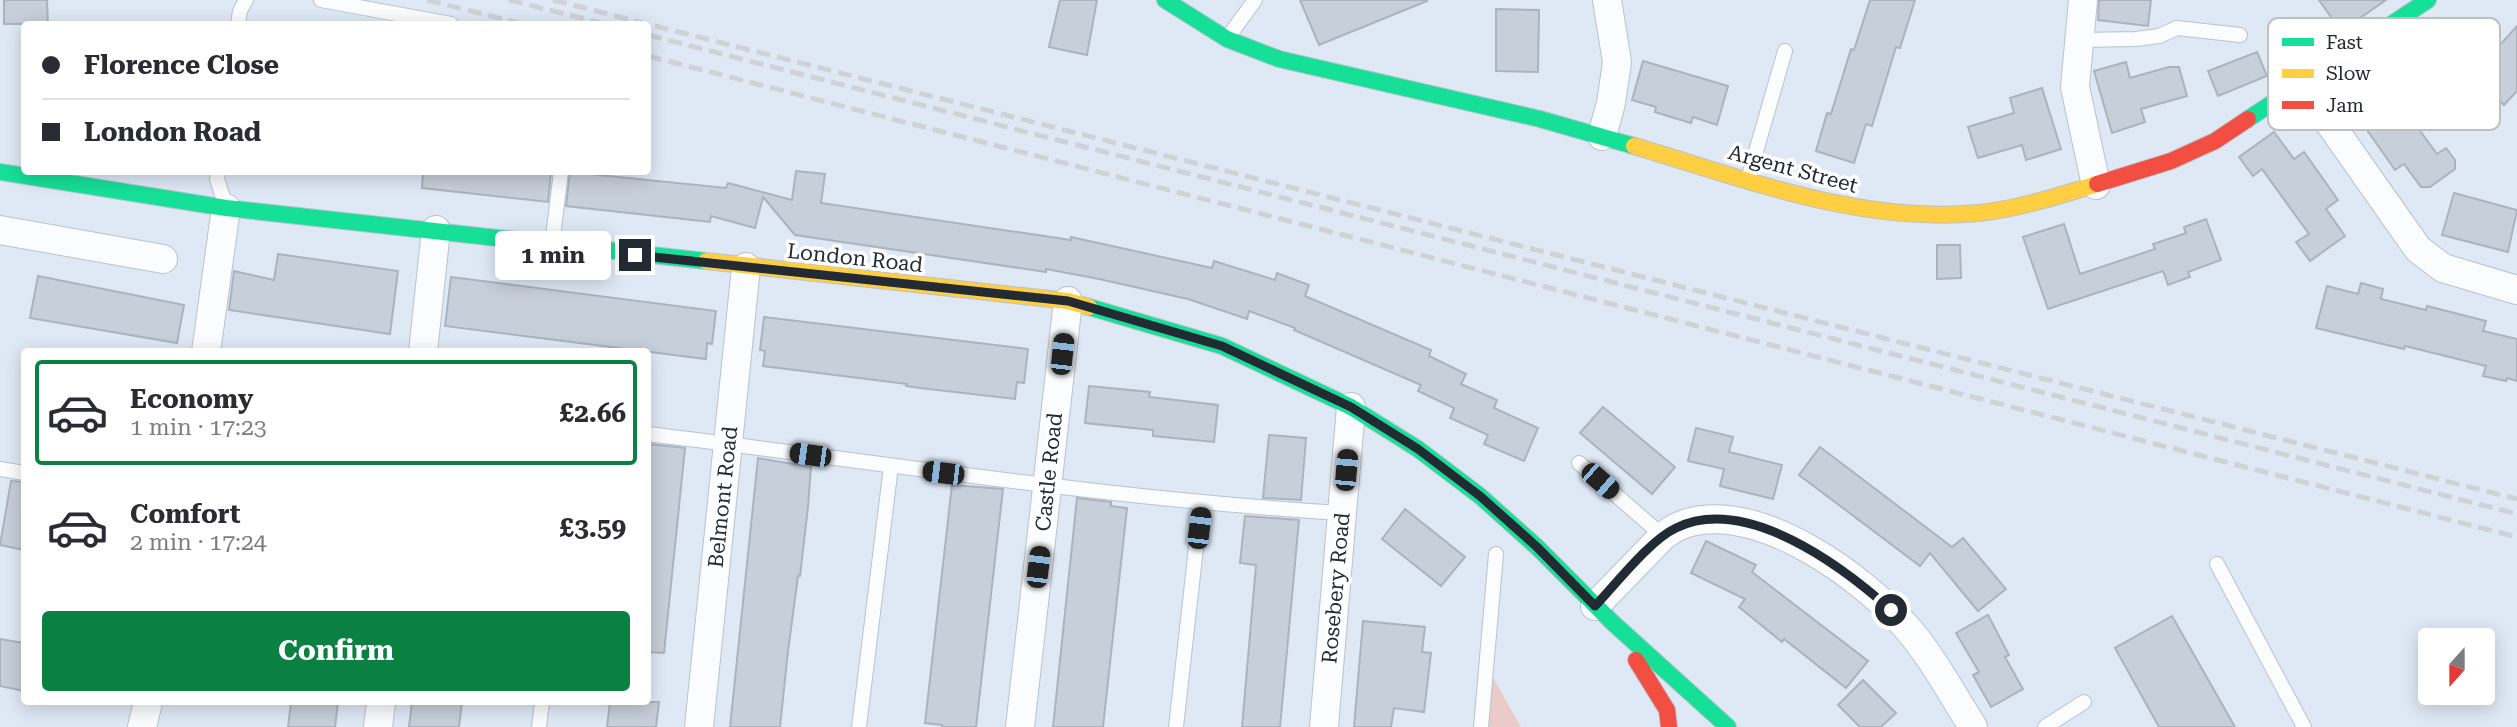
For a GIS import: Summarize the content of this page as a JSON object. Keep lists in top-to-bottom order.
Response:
{
  "streets": {
    "street": [
      "Argent Street",
      "London Road",
      "Castle Road",
      "Belmont Road",
      "Rosebery Road"
    ]
  },
  "crossings": [
    ["London Road", "Castle Road"],
    ["London Road", "Belmont Road"],
    ["London Road", "Rosebery Road"]
  ],
  "legend": ["Fast", "Slow", "Jam"],
  "north": "bottom",
  "page": {
    "banner": ["Florence Close", "London Road"],
    "bubble": "1 min",
    "list": [
      {
        "name": "Economy",
        "note": "1 min · 17:23",
        "value": "£2.66"
      },
      {
        "name": "Comfort",
        "note": "2 min · 17:24",
        "value": "£3.59"
      }
    ],
    "buttons": "Confirm"
  }
}
